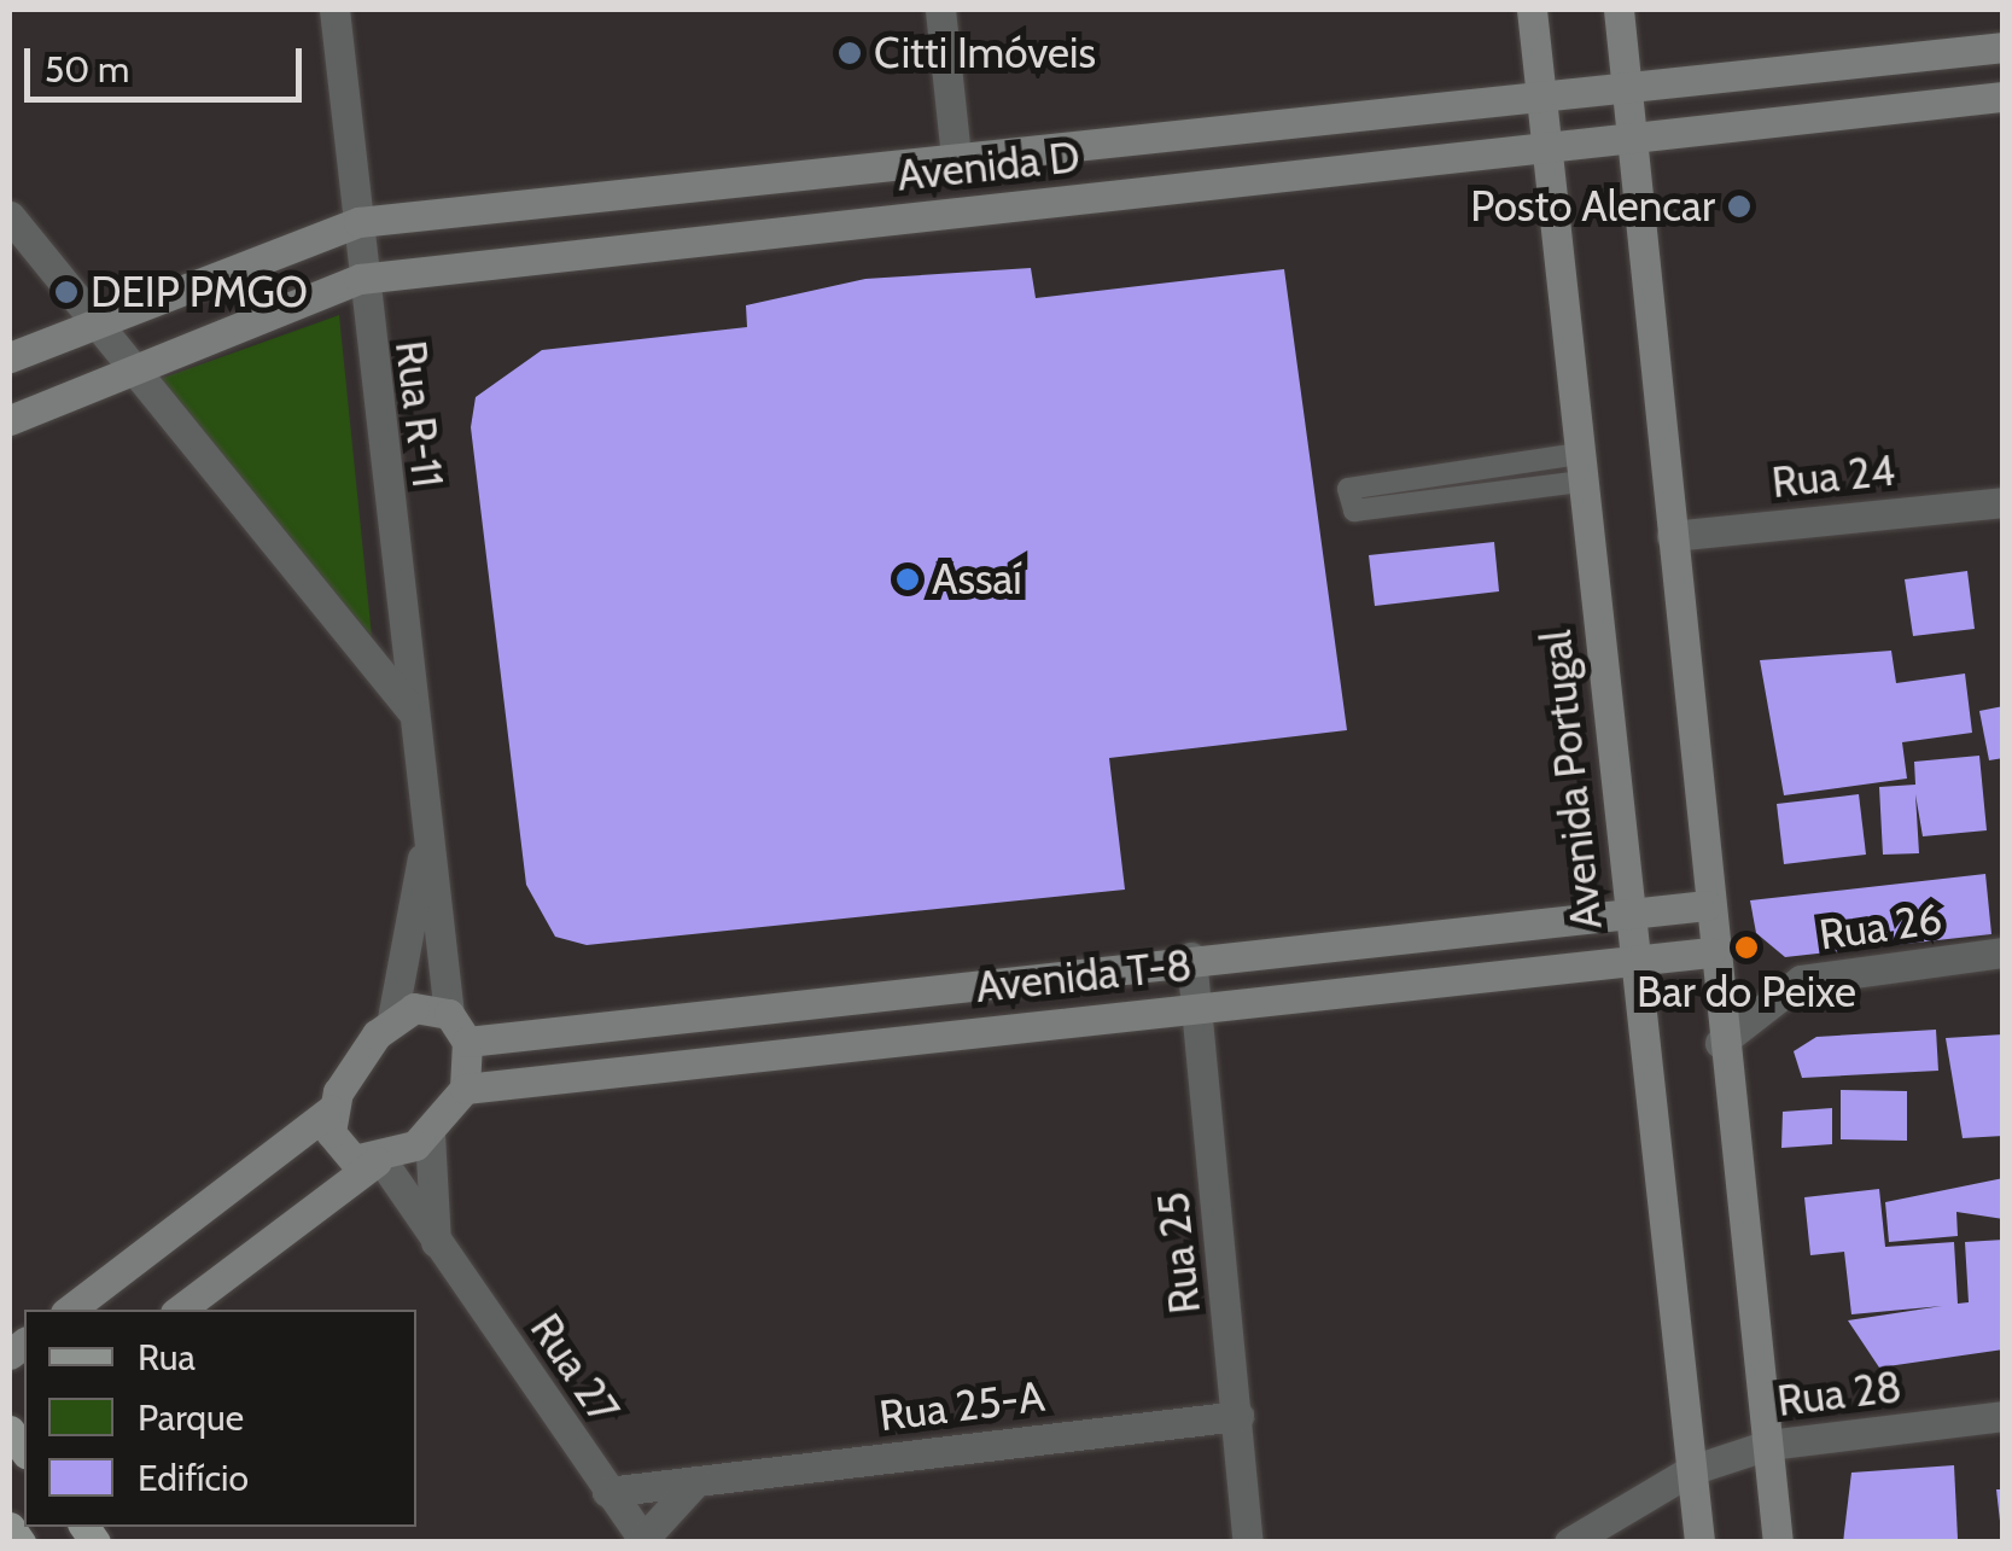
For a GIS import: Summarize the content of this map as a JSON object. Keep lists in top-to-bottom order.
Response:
{
  "streets": {
    "main road": ["Avenida D", "Avenida Portugal", "Avenida T-8"],
    "street": [
      "Rua R-11",
      "Rua 24",
      "Rua 26",
      "Rua 25",
      "Rua 27",
      "Rua 28",
      "Rua 25-A"
    ]
  },
  "crossings": [
    ["Avenida D", "Rua R-11"],
    ["Avenida D", "Avenida Portugal"],
    ["Rua R-11", "Avenida T-8"],
    ["Rua R-11", "Rua 27"],
    ["Avenida Portugal", "Avenida T-8"],
    ["Avenida Portugal", "Rua 28"],
    ["Avenida T-8", "Rua 25"],
    ["Avenida T-8", "Rua 27"],
    ["Rua 25", "Rua 25-A"],
    ["Rua 27", "Rua 25-A"]
  ],
  "places": [
    "Citti Imóveis",
    "Posto Alencar",
    "DEIP PMGO",
    "Assaí",
    "Bar do Peixe"
  ],
  "legend": ["Rua", "Parque", "Edifício"],
  "scale_bar": "50 m"
}
